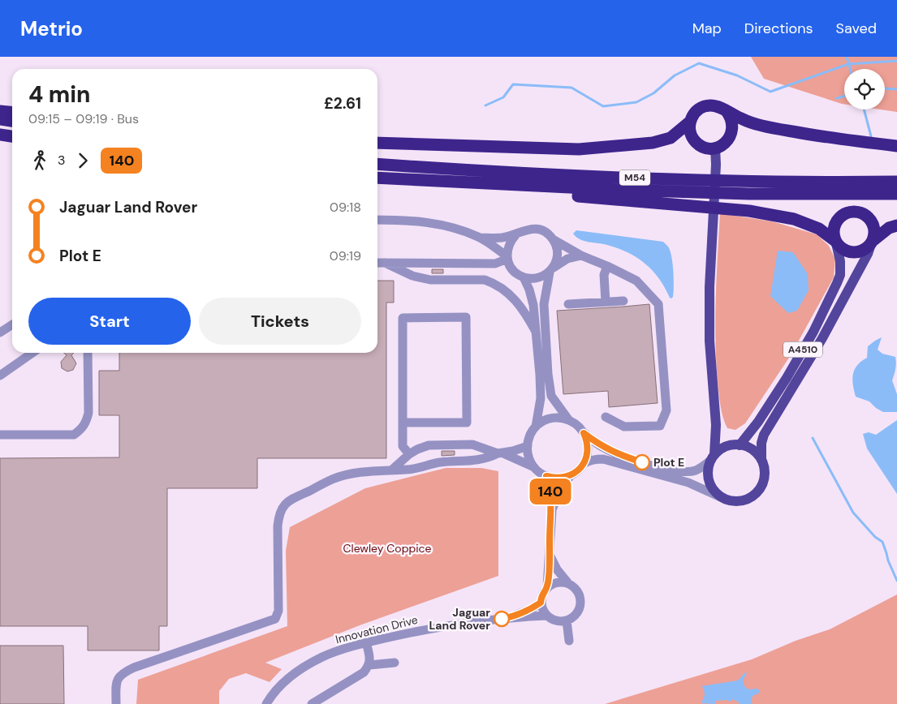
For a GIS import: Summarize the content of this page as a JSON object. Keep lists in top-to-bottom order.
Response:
{
  "streets": {
    "highway": ["M54", "A4510"],
    "street": ["Innovation Drive"]
  },
  "parks": ["Clewley Coppice"],
  "places": ["Plot E", "Jaguar Land Rover"],
  "lines": ["bus line 140"],
  "page": {
    "header": "Metrio",
    "nav": ["Map", "Directions", "Saved"],
    "on_map": "140",
    "heading": ["4 min", "09:15 – 09:19 · Bus", "£2.61"],
    "legs": ["3", "140"],
    "list": [
      {
        "name": "Jaguar Land Rover",
        "value": "09:18"
      },
      {
        "name": "Plot E",
        "value": "09:19"
      }
    ],
    "buttons": ["Start", "Tickets"]
  }
}
